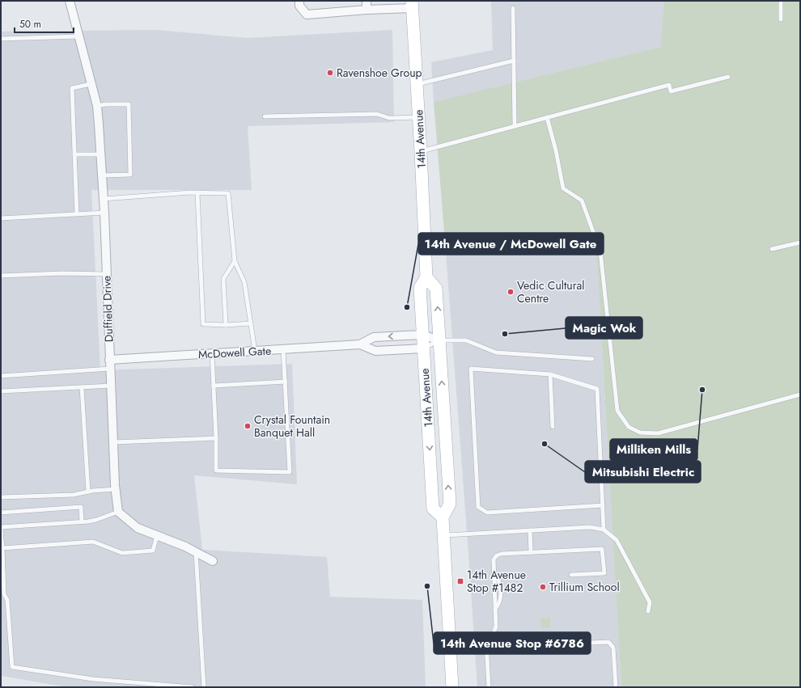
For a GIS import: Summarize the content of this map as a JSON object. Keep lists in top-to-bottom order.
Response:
{
  "streets": {
    "main road": ["14th Avenue"],
    "street": ["Duffield Drive", "McDowell Gate"]
  },
  "crossings": [
    ["14th Avenue", "McDowell Gate"],
    ["Duffield Drive", "McDowell Gate"]
  ],
  "places": {
    "other": [
      "Ravenshoe Group",
      "Vedic Cultural Centre",
      "14th Avenue / McDowell Gate",
      "Magic Wok",
      "Milliken Mills",
      "Crystal Fountain Banquet Hall",
      "Mitsubishi Electric",
      "14th Avenue Stop #6786",
      "Trillium School"
    ],
    "transit": ["14th Avenue Stop #1482"]
  },
  "scale_bar": "50 m"
}
